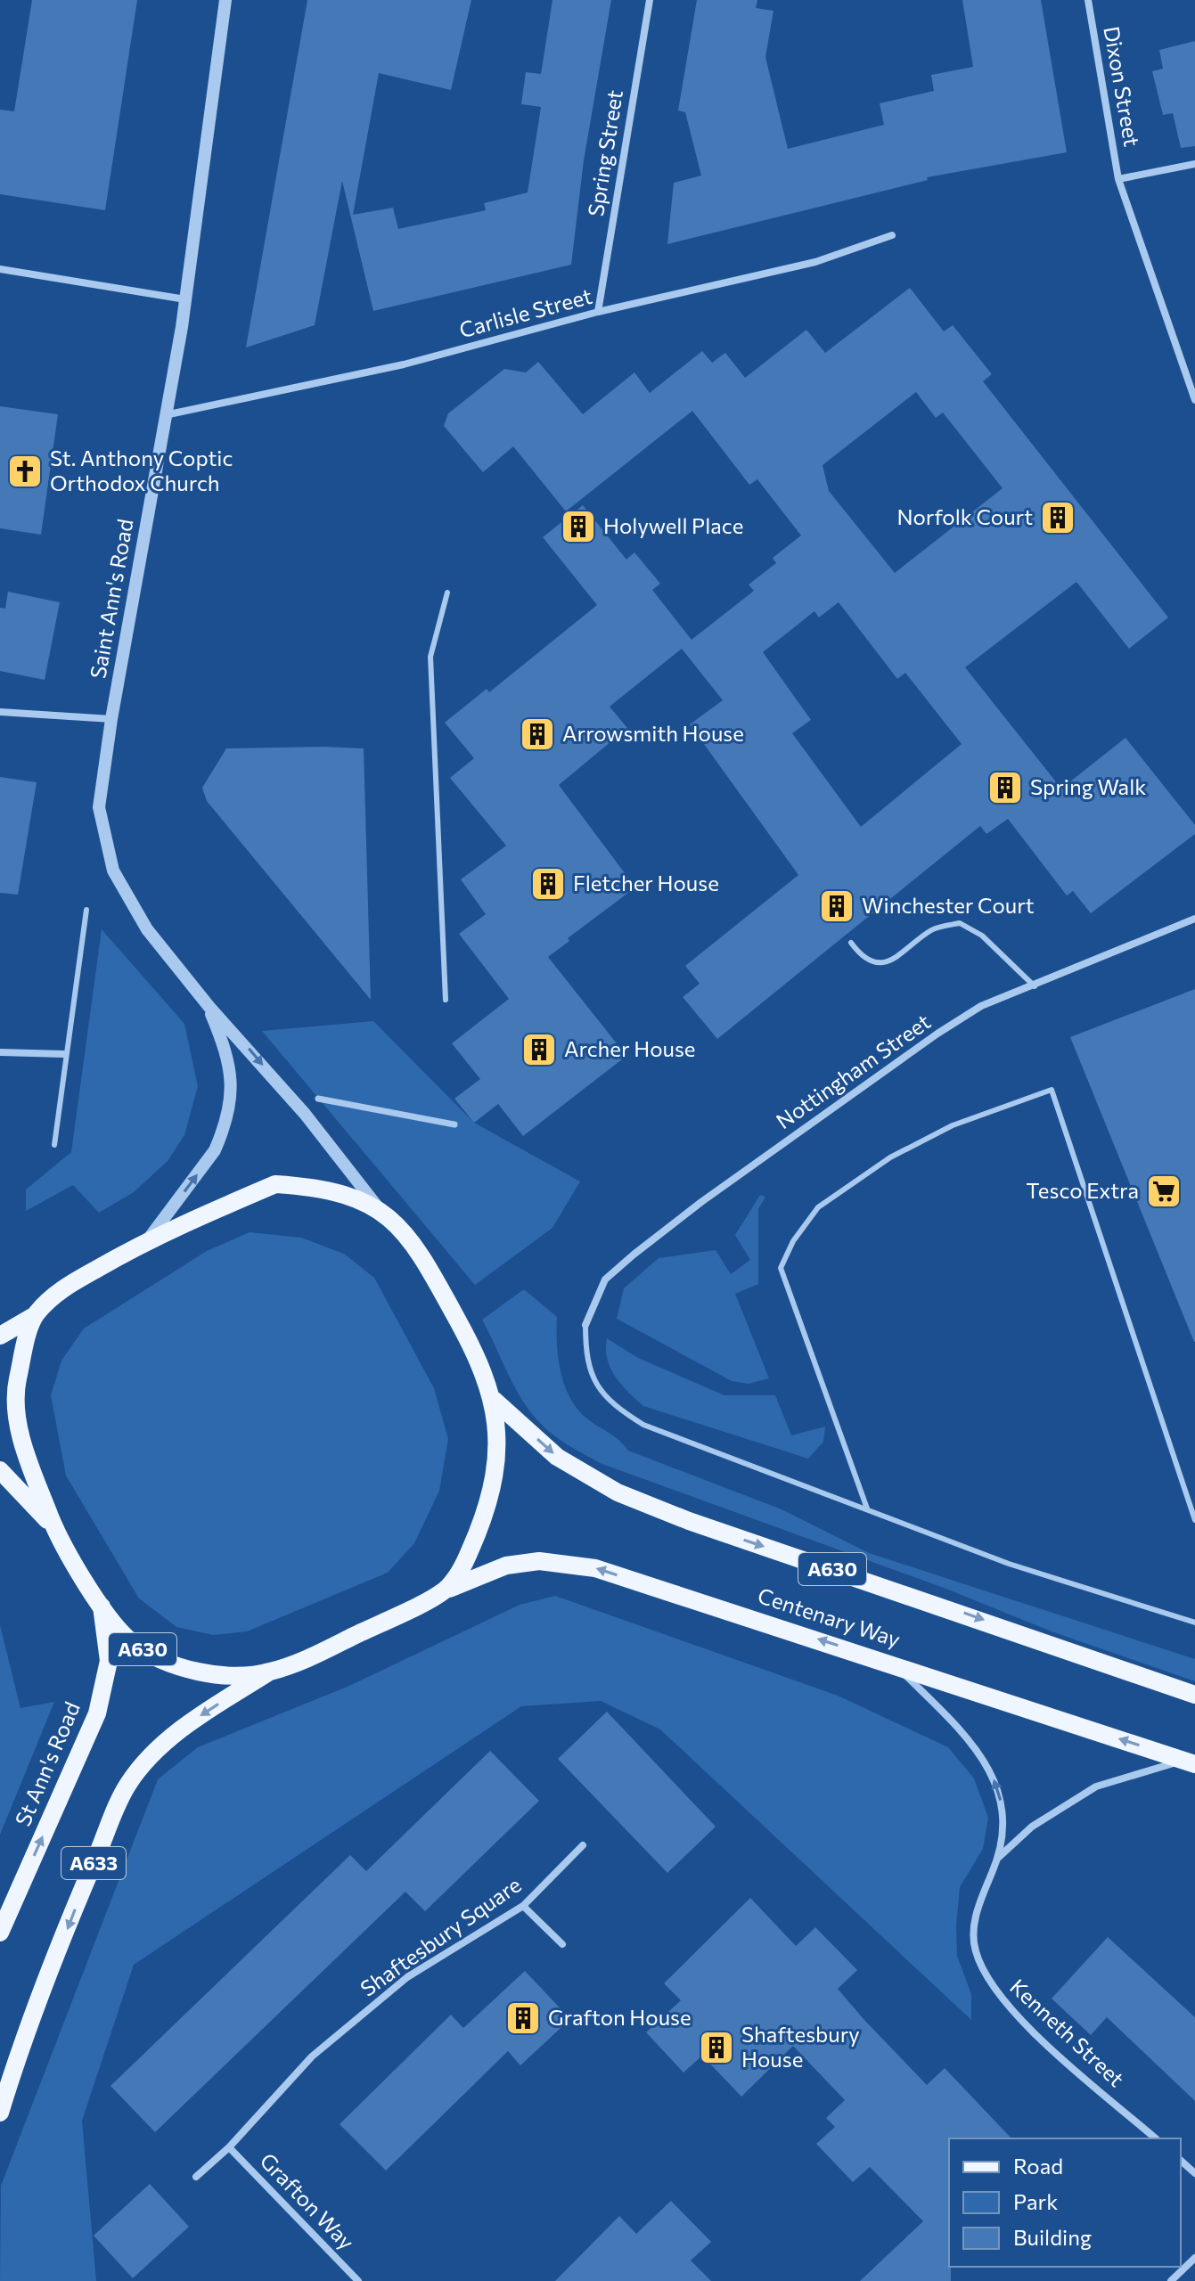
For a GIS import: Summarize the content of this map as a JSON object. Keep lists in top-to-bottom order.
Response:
{
  "streets": {
    "main road": [
      "A630",
      "Centenary Way",
      "St Ann's Road",
      "A633"
    ],
    "street": [
      "Dixon Street",
      "Spring Street",
      "Carlisle Street",
      "Saint Ann's Road",
      "Nottingham Street",
      "Shaftesbury Square",
      "Kenneth Street",
      "Grafton Way"
    ]
  },
  "crossings": [
    ["Spring Street", "Carlisle Street"],
    ["Carlisle Street", "Saint Ann's Road"],
    ["Saint Ann's Road", "A630"],
    ["A630", "Centenary Way"],
    ["A630", "St Ann's Road"],
    ["A630", "A633"],
    ["Centenary Way", "Kenneth Street"],
    ["Shaftesbury Square", "Grafton Way"]
  ],
  "places": {
    "church": ["St. Anthony Coptic Orthodox Church"],
    "building": [
      "Norfolk Court",
      "Holywell Place",
      "Arrowsmith House",
      "Spring Walk",
      "Fletcher House",
      "Winchester Court",
      "Archer House",
      "Grafton House",
      "Shaftesbury House"
    ],
    "supermarket": ["Tesco Extra"]
  },
  "legend": ["Road", "Park", "Building"]
}
